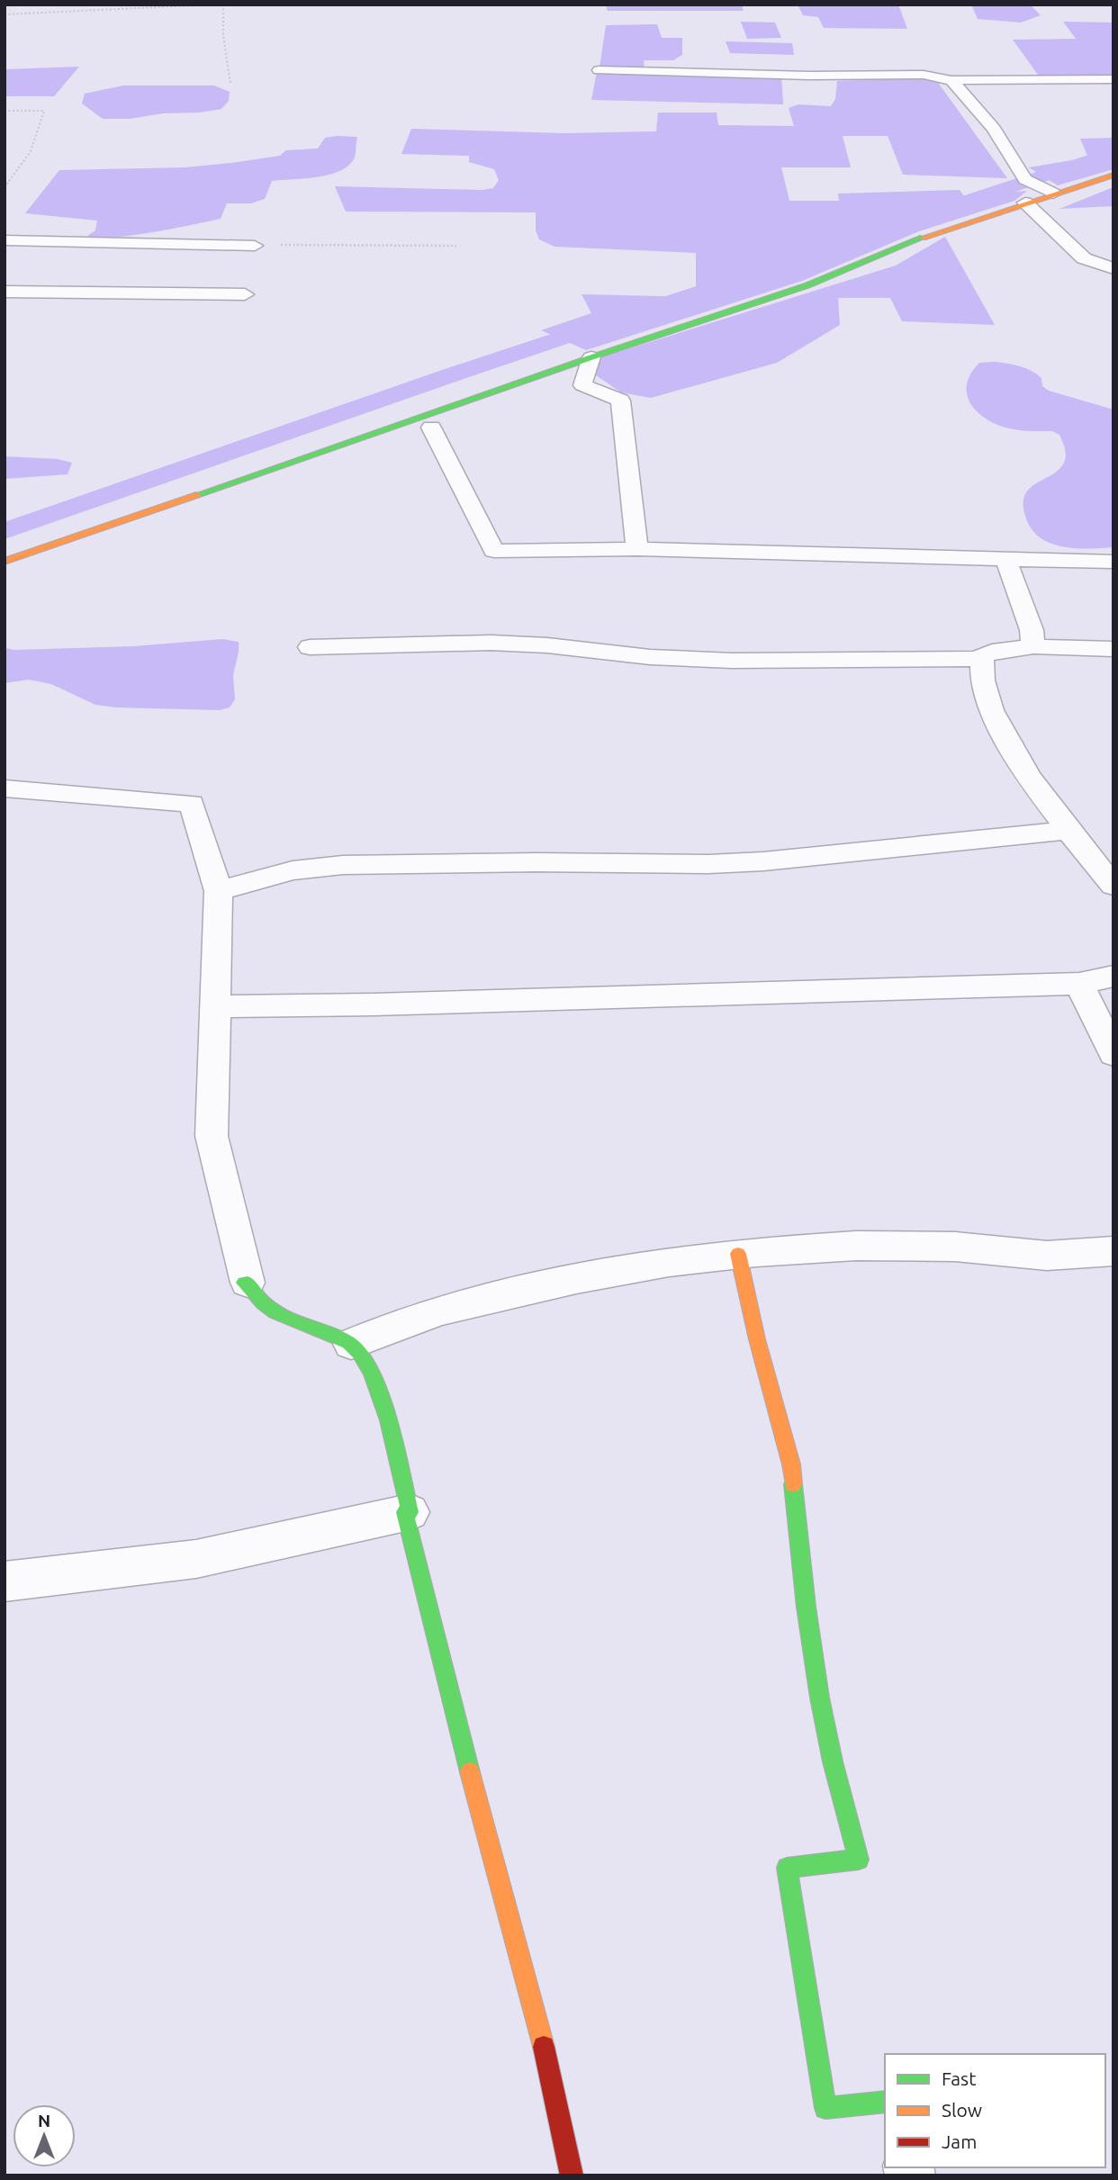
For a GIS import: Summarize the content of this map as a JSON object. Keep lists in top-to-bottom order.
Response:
{
  "legend": ["Fast", "Slow", "Jam"],
  "north": "top"
}
